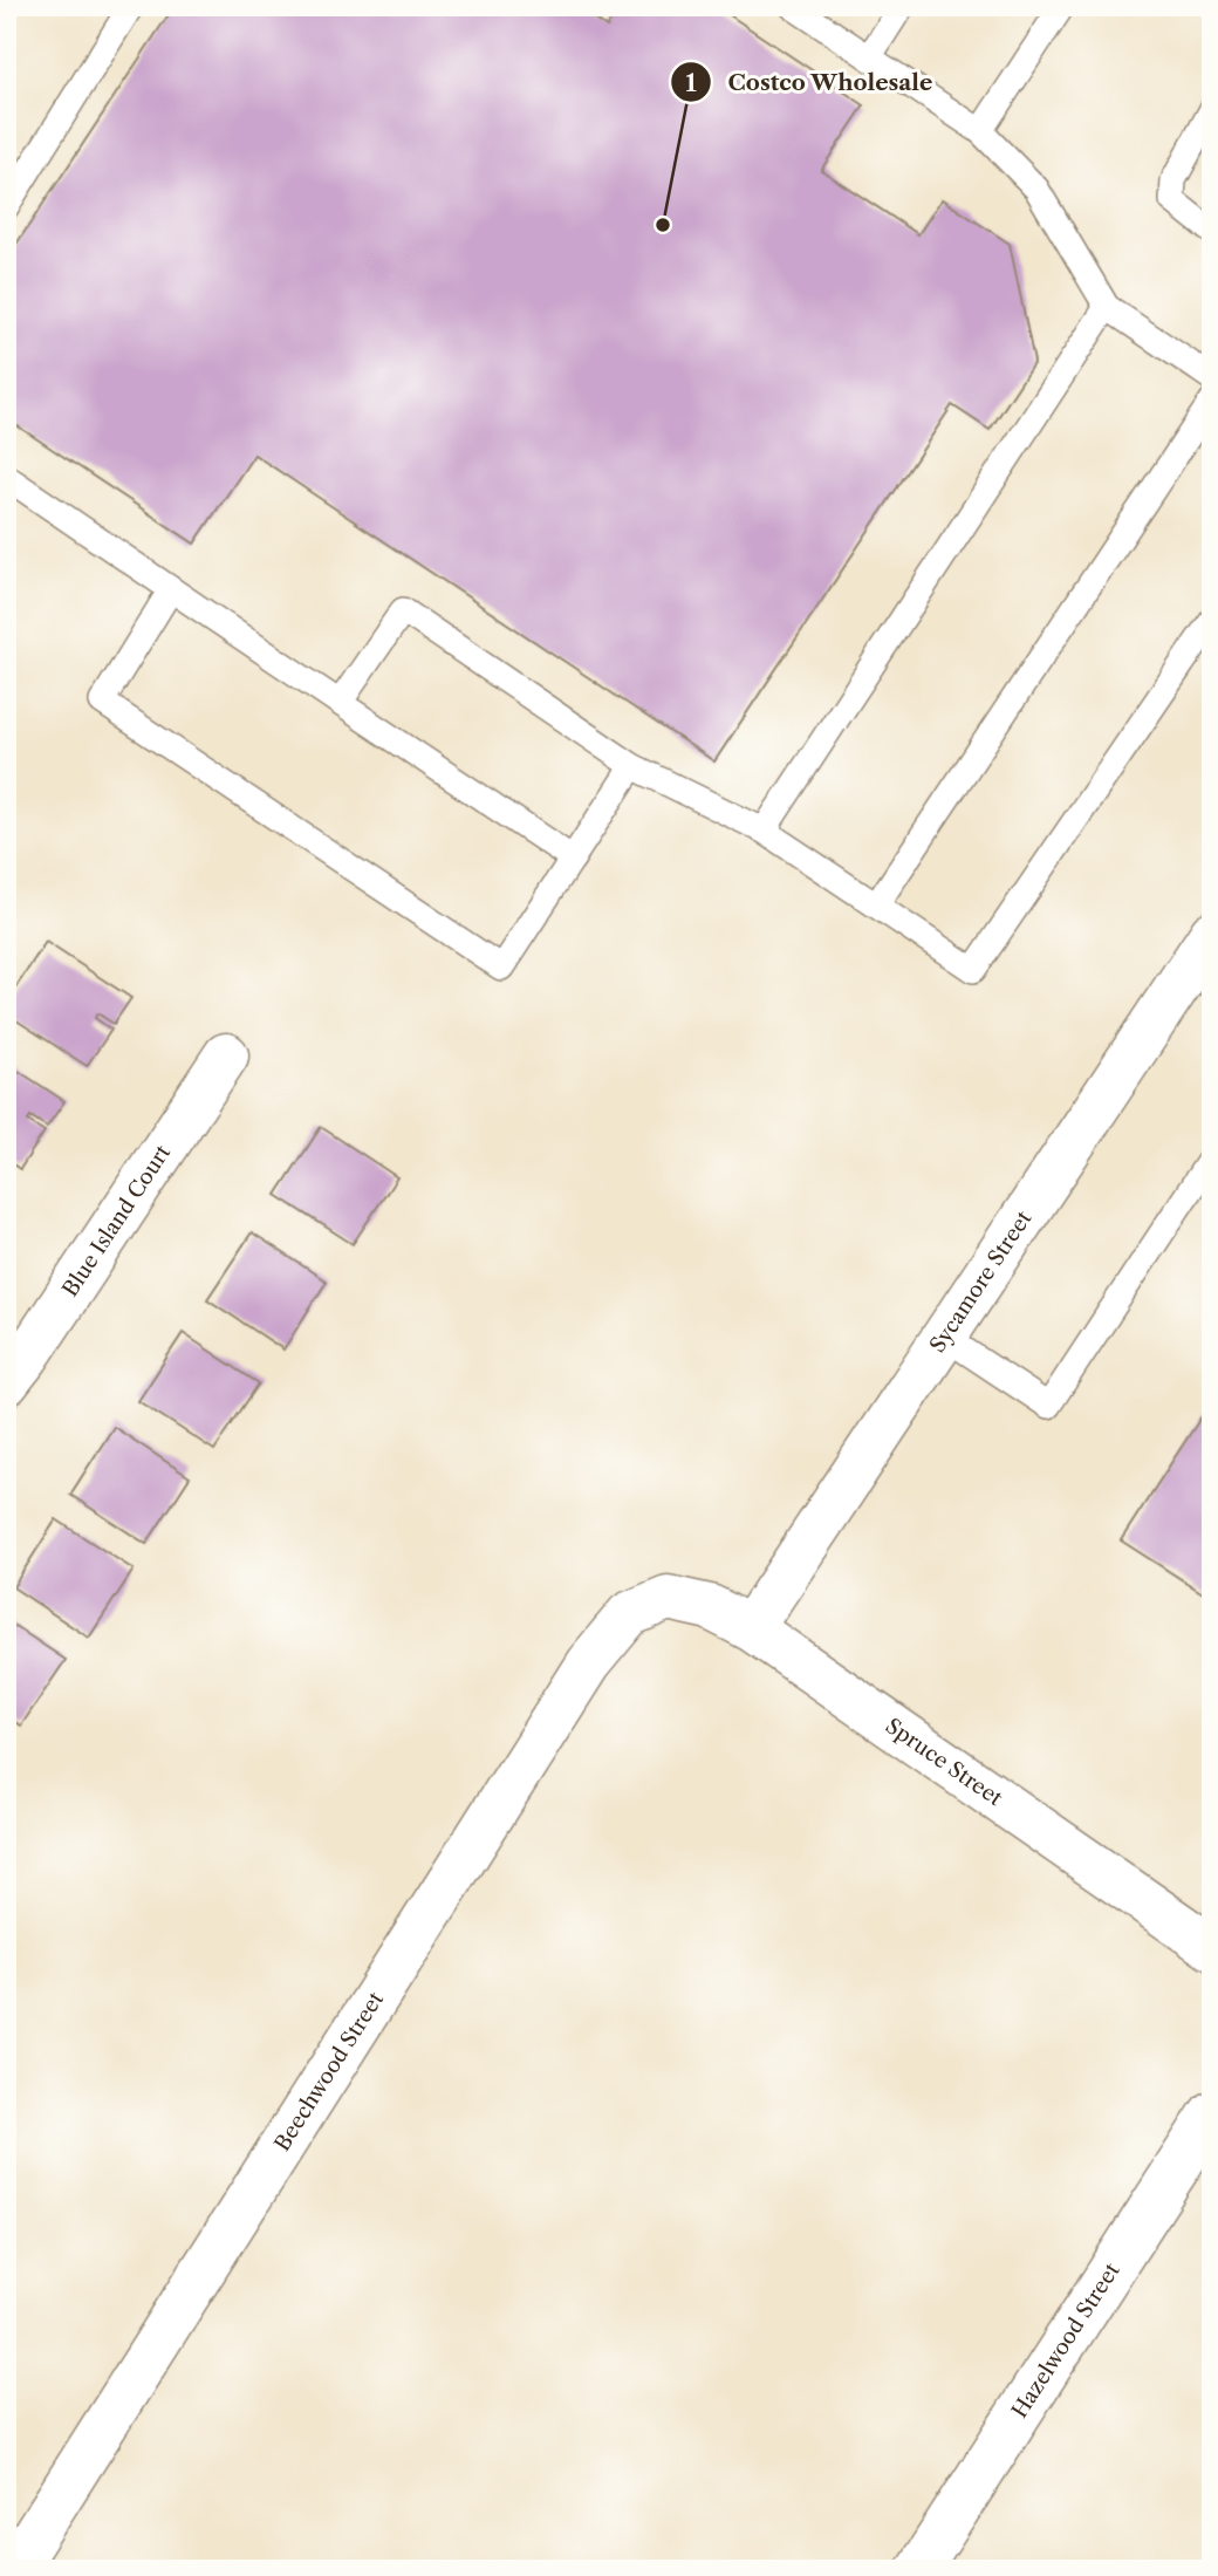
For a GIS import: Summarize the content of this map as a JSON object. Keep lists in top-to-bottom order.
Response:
{
  "streets": {
    "street": [
      "Blue Island Court",
      "Sycamore Street",
      "Spruce Street",
      "Beechwood Street",
      "Hazelwood Street"
    ]
  },
  "crossings": [
    ["Sycamore Street", "Spruce Street"],
    ["Spruce Street", "Beechwood Street"]
  ],
  "places": ["Costco Wholesale"]
}
